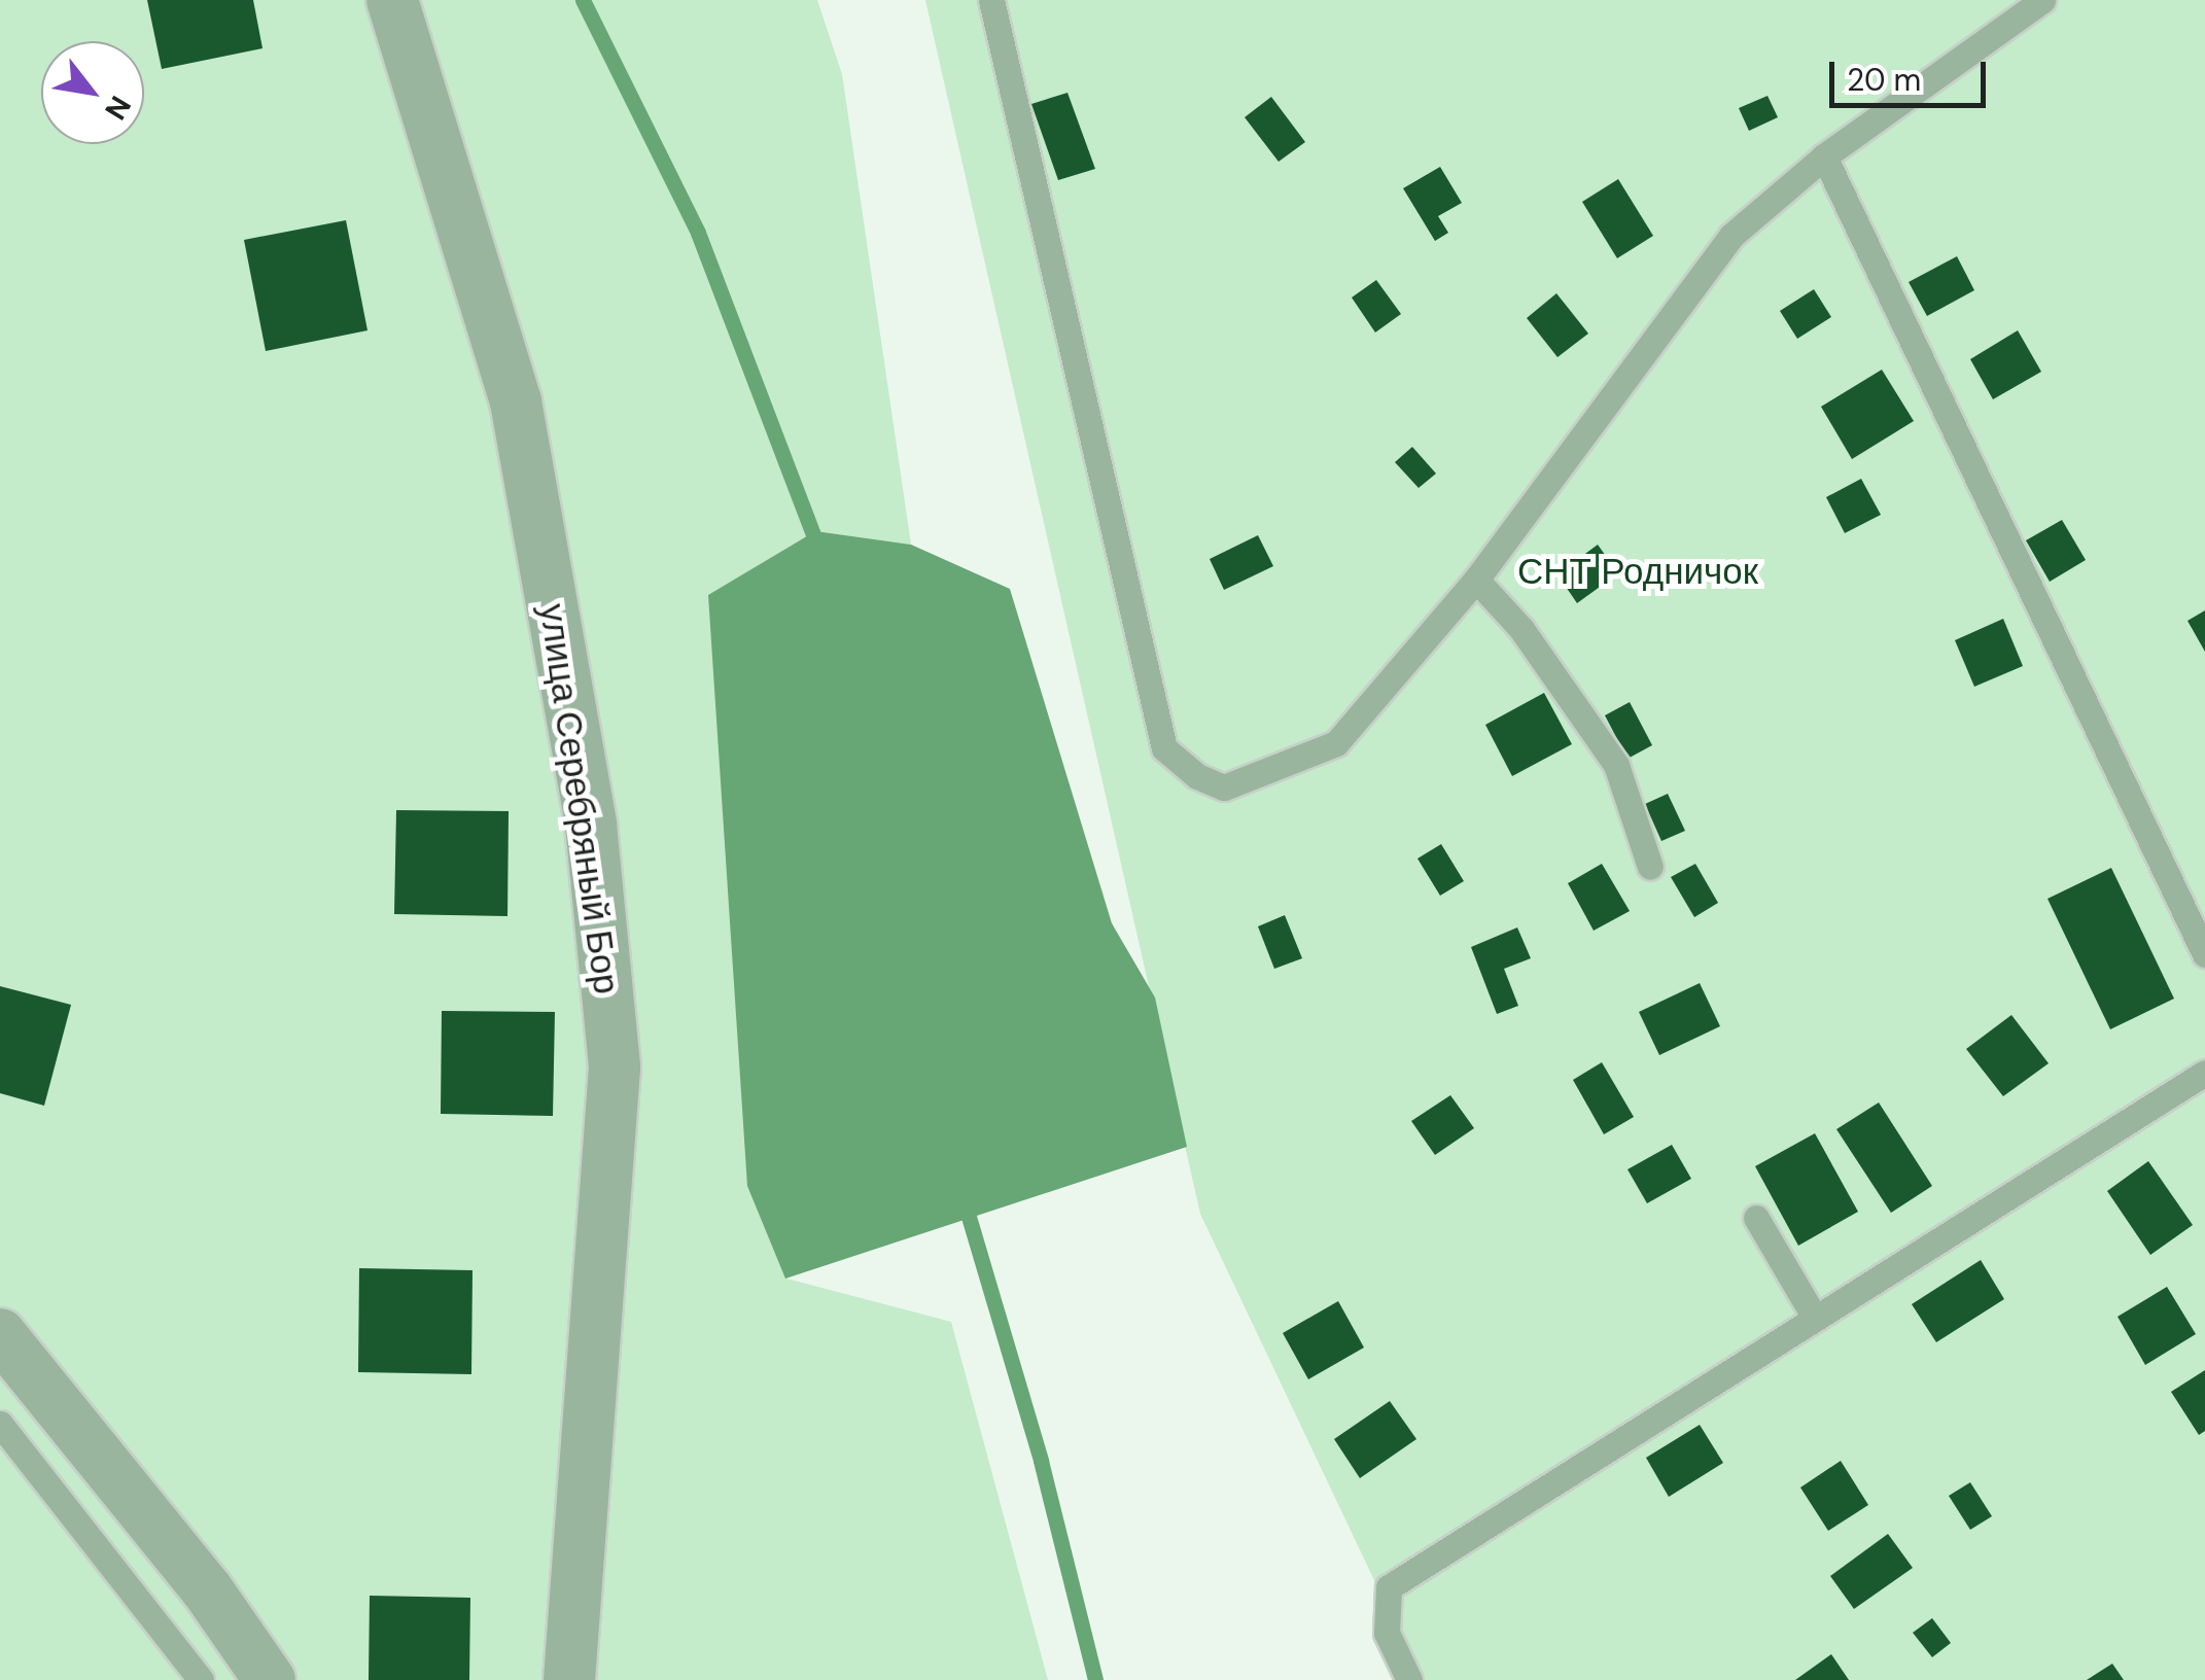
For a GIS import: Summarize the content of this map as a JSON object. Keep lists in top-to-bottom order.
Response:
{
  "streets": {
    "street": ["улица Серебряный Бор"]
  },
  "parks": ["СНТ Родничок"],
  "scale_bar": "20 m",
  "north": "bottom right"
}
